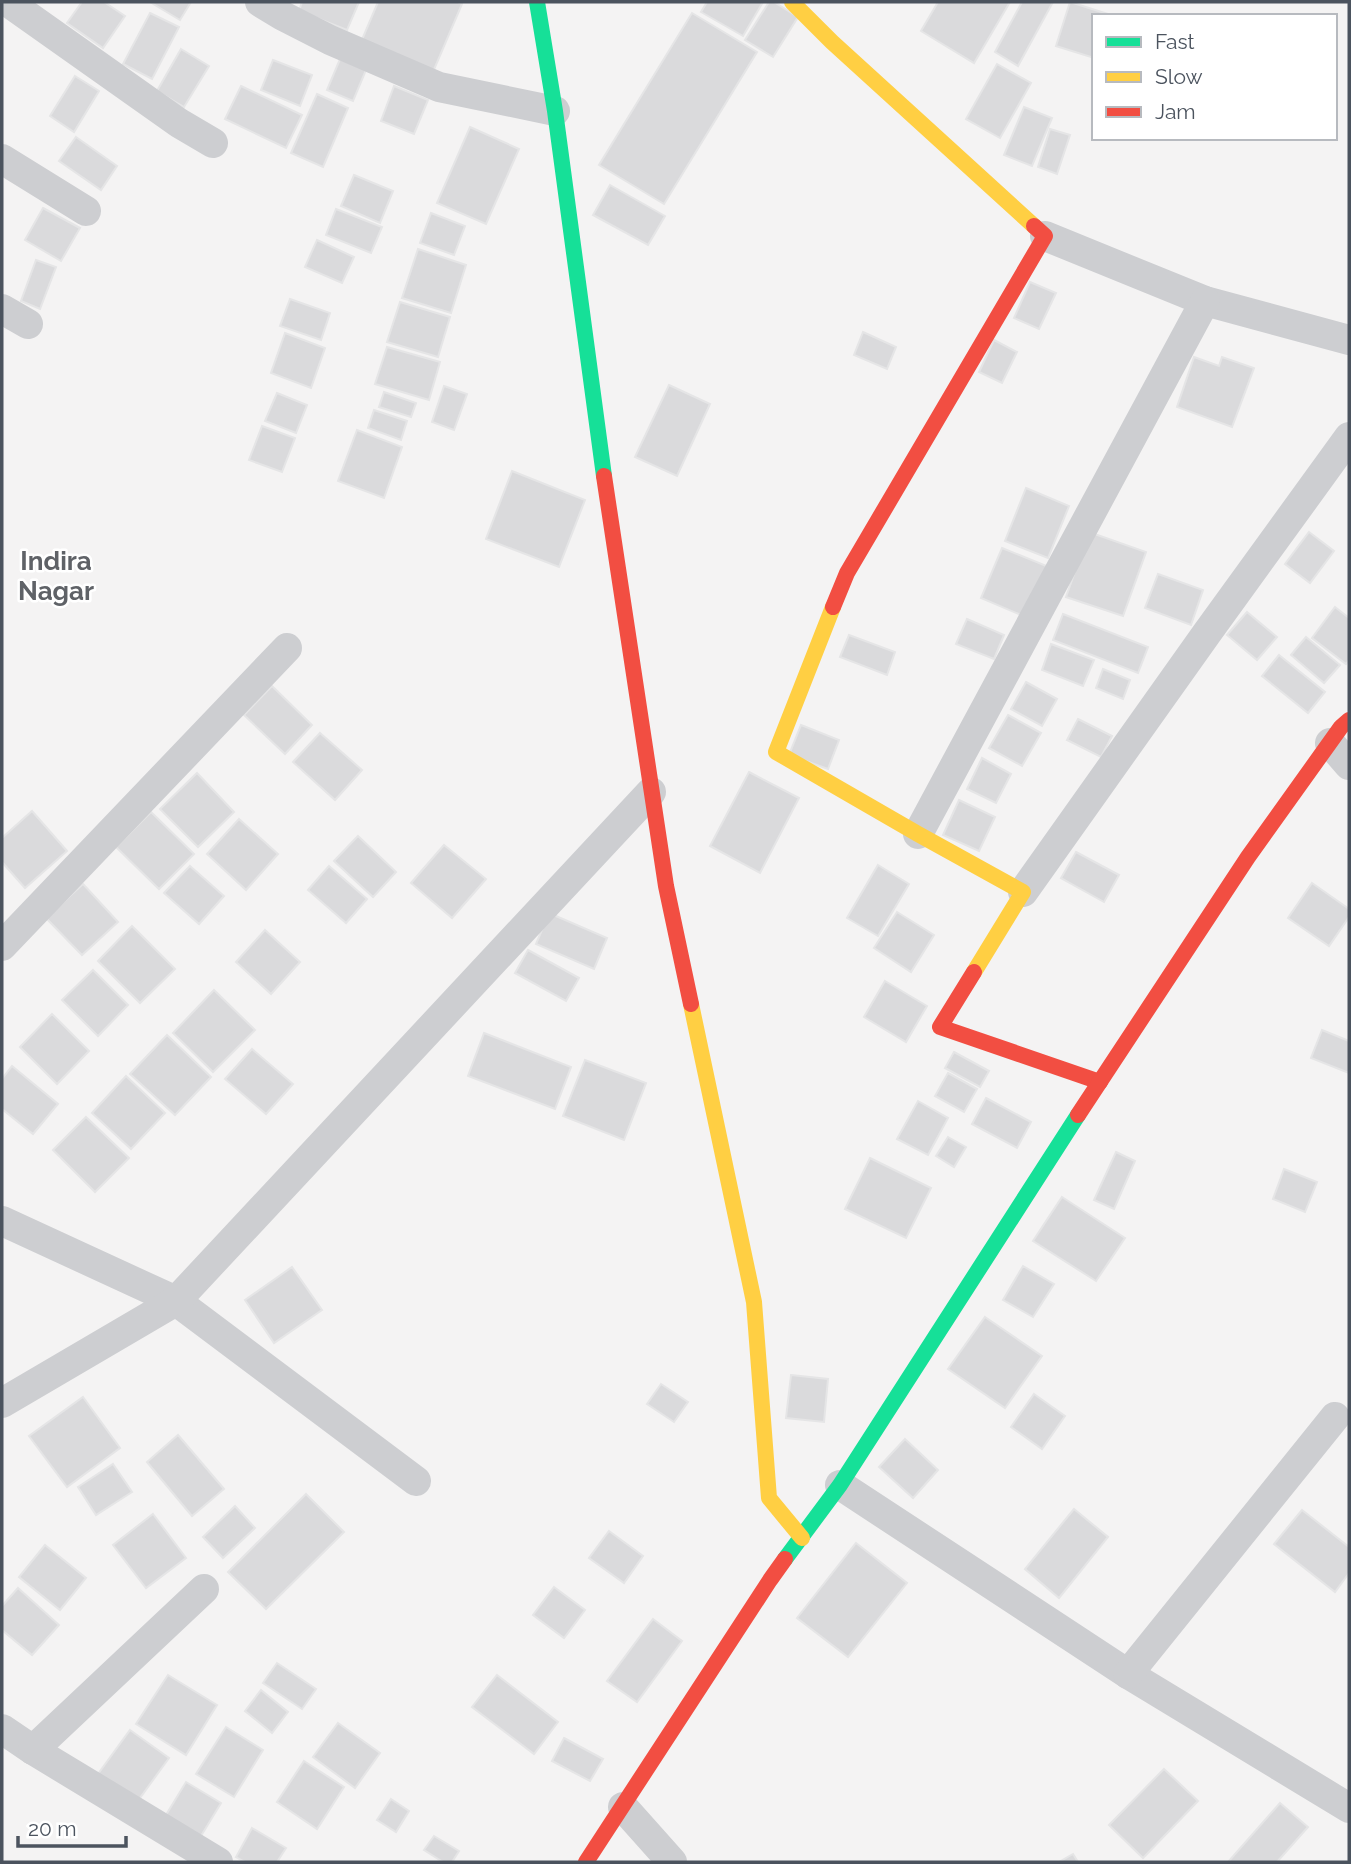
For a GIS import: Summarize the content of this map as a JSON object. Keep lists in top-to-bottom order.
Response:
{
  "districts": ["Indira Nagar"],
  "legend": ["Fast", "Slow", "Jam"],
  "scale_bar": "20 m"
}
